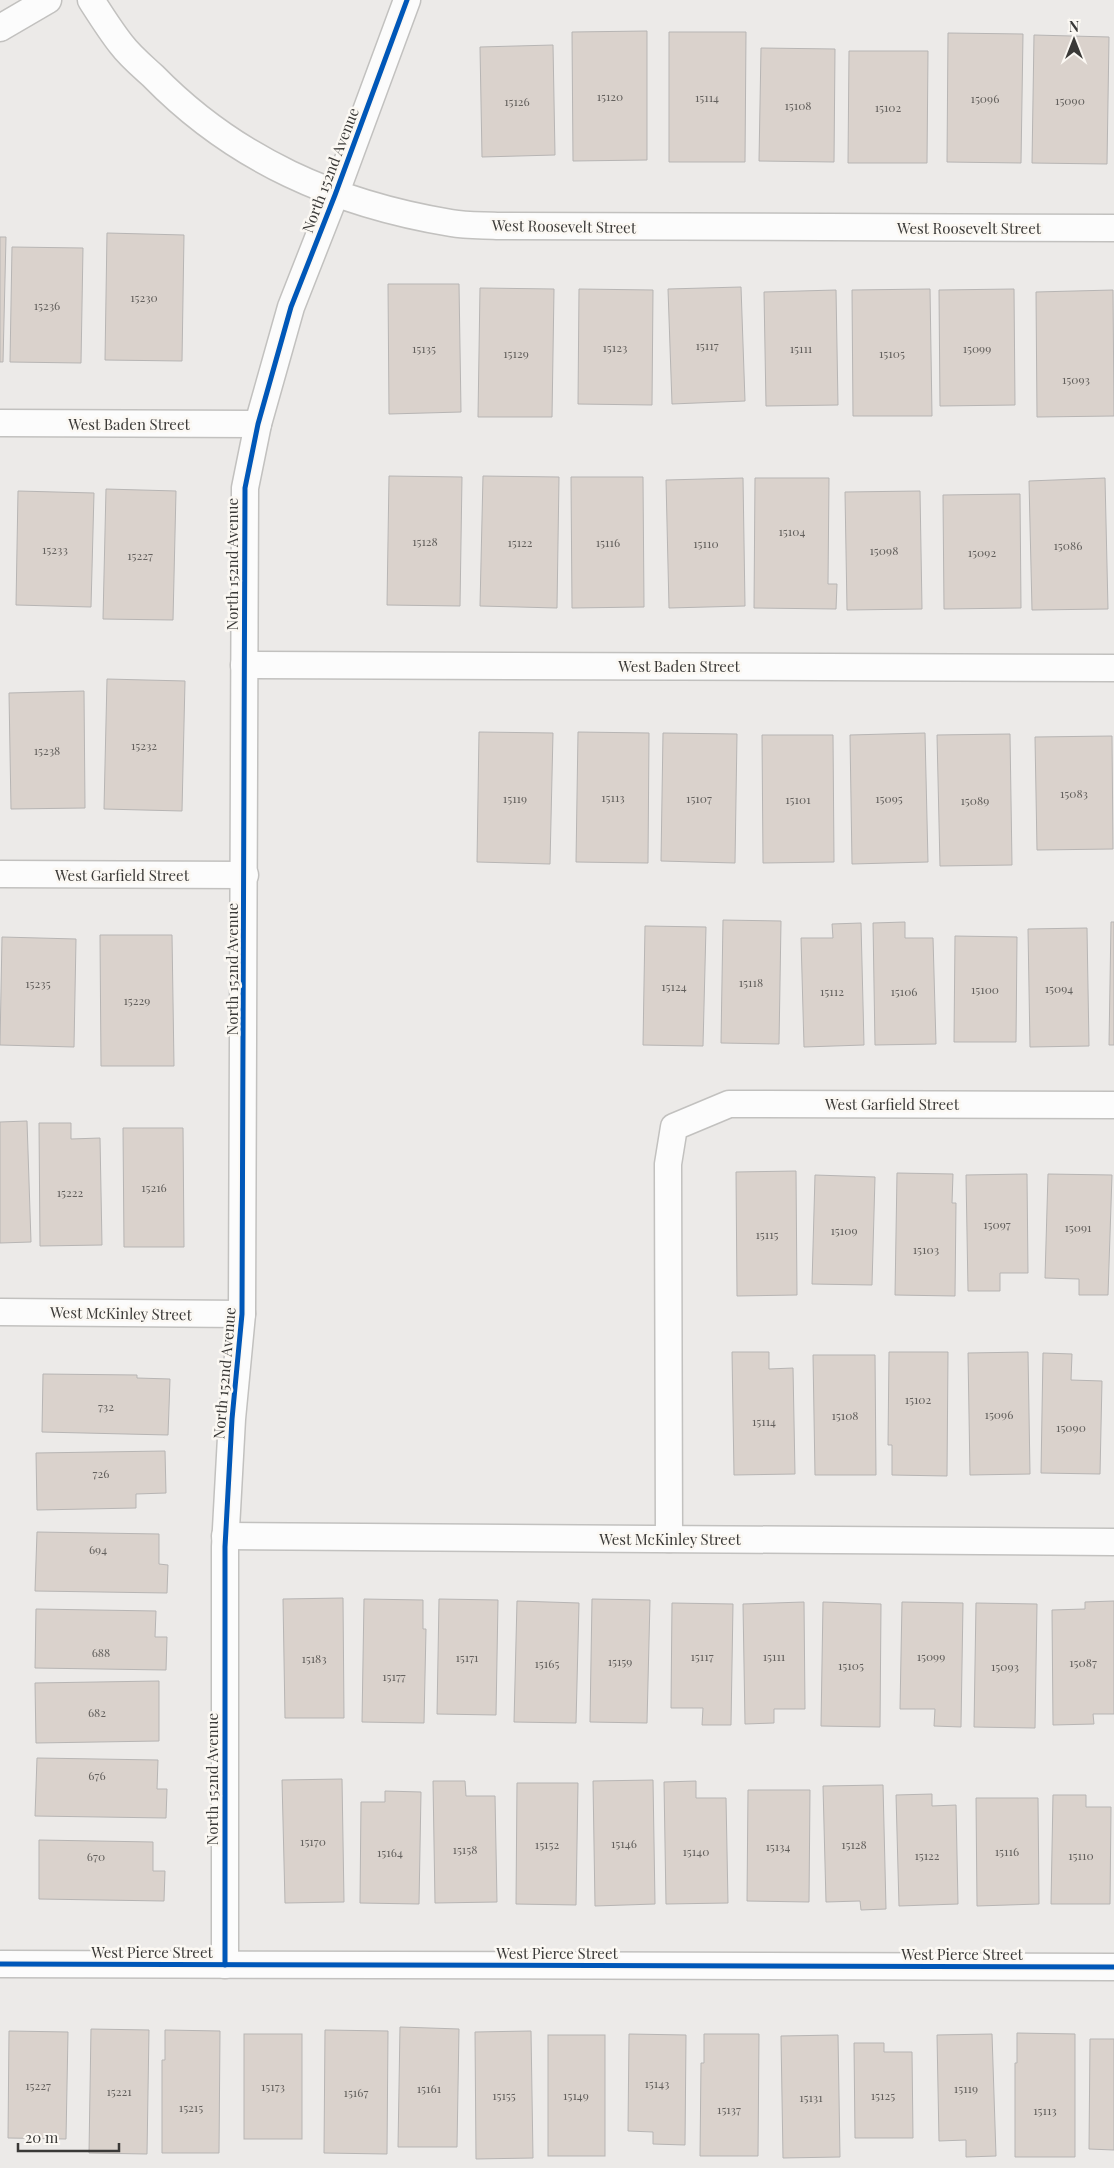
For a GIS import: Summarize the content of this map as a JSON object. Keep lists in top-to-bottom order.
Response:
{
  "streets": {
    "street": [
      "North 152nd Avenue",
      "West Roosevelt Street",
      "West Baden Street",
      "West Garfield Street",
      "West McKinley Street",
      "West Pierce Street"
    ]
  },
  "crossings": [
    ["North 152nd Avenue", "West Roosevelt Street"],
    ["North 152nd Avenue", "West Baden Street"],
    ["North 152nd Avenue", "West Garfield Street"],
    ["North 152nd Avenue", "West McKinley Street"],
    ["North 152nd Avenue", "West Pierce Street"],
    ["West Garfield Street", "West McKinley Street"]
  ],
  "house_numbers": [
    "15120",
    "15114",
    "15096",
    "15090",
    "15126",
    "15108",
    "15102",
    "15230",
    "15236",
    "15117",
    "15123",
    "15135",
    "15111",
    "15099",
    "15129",
    "15105",
    "15093",
    "15104",
    "15128",
    "15122",
    "15116",
    "15110",
    "15086",
    "15233",
    "15098",
    "15092",
    "15227",
    "15232",
    "15238",
    "15083",
    "15113",
    "15119",
    "15107",
    "15095",
    "15101",
    "15089",
    "15118",
    "15235",
    "15124",
    "15094",
    "15100",
    "15112",
    "15106",
    "15229",
    "15216",
    "15222",
    "15097",
    "15091",
    "15109",
    "15115",
    "15103",
    "15102",
    "732",
    "15096",
    "15108",
    "15114",
    "15090",
    "726",
    "694",
    "688",
    "15117",
    "15111",
    "15099",
    "15171",
    "15183",
    "15159",
    "15087",
    "15165",
    "15105",
    "15093",
    "15177",
    "682",
    "676",
    "15170",
    "15146",
    "15152",
    "15128",
    "15134",
    "15158",
    "15140",
    "15116",
    "15164",
    "15122",
    "15110",
    "670",
    "15143",
    "15227",
    "15173",
    "15161",
    "15119",
    "15221",
    "15167",
    "15155",
    "15149",
    "15125",
    "15131",
    "15215",
    "15137",
    "15113"
  ],
  "scale_bar": "20 m",
  "north": "top"
}
